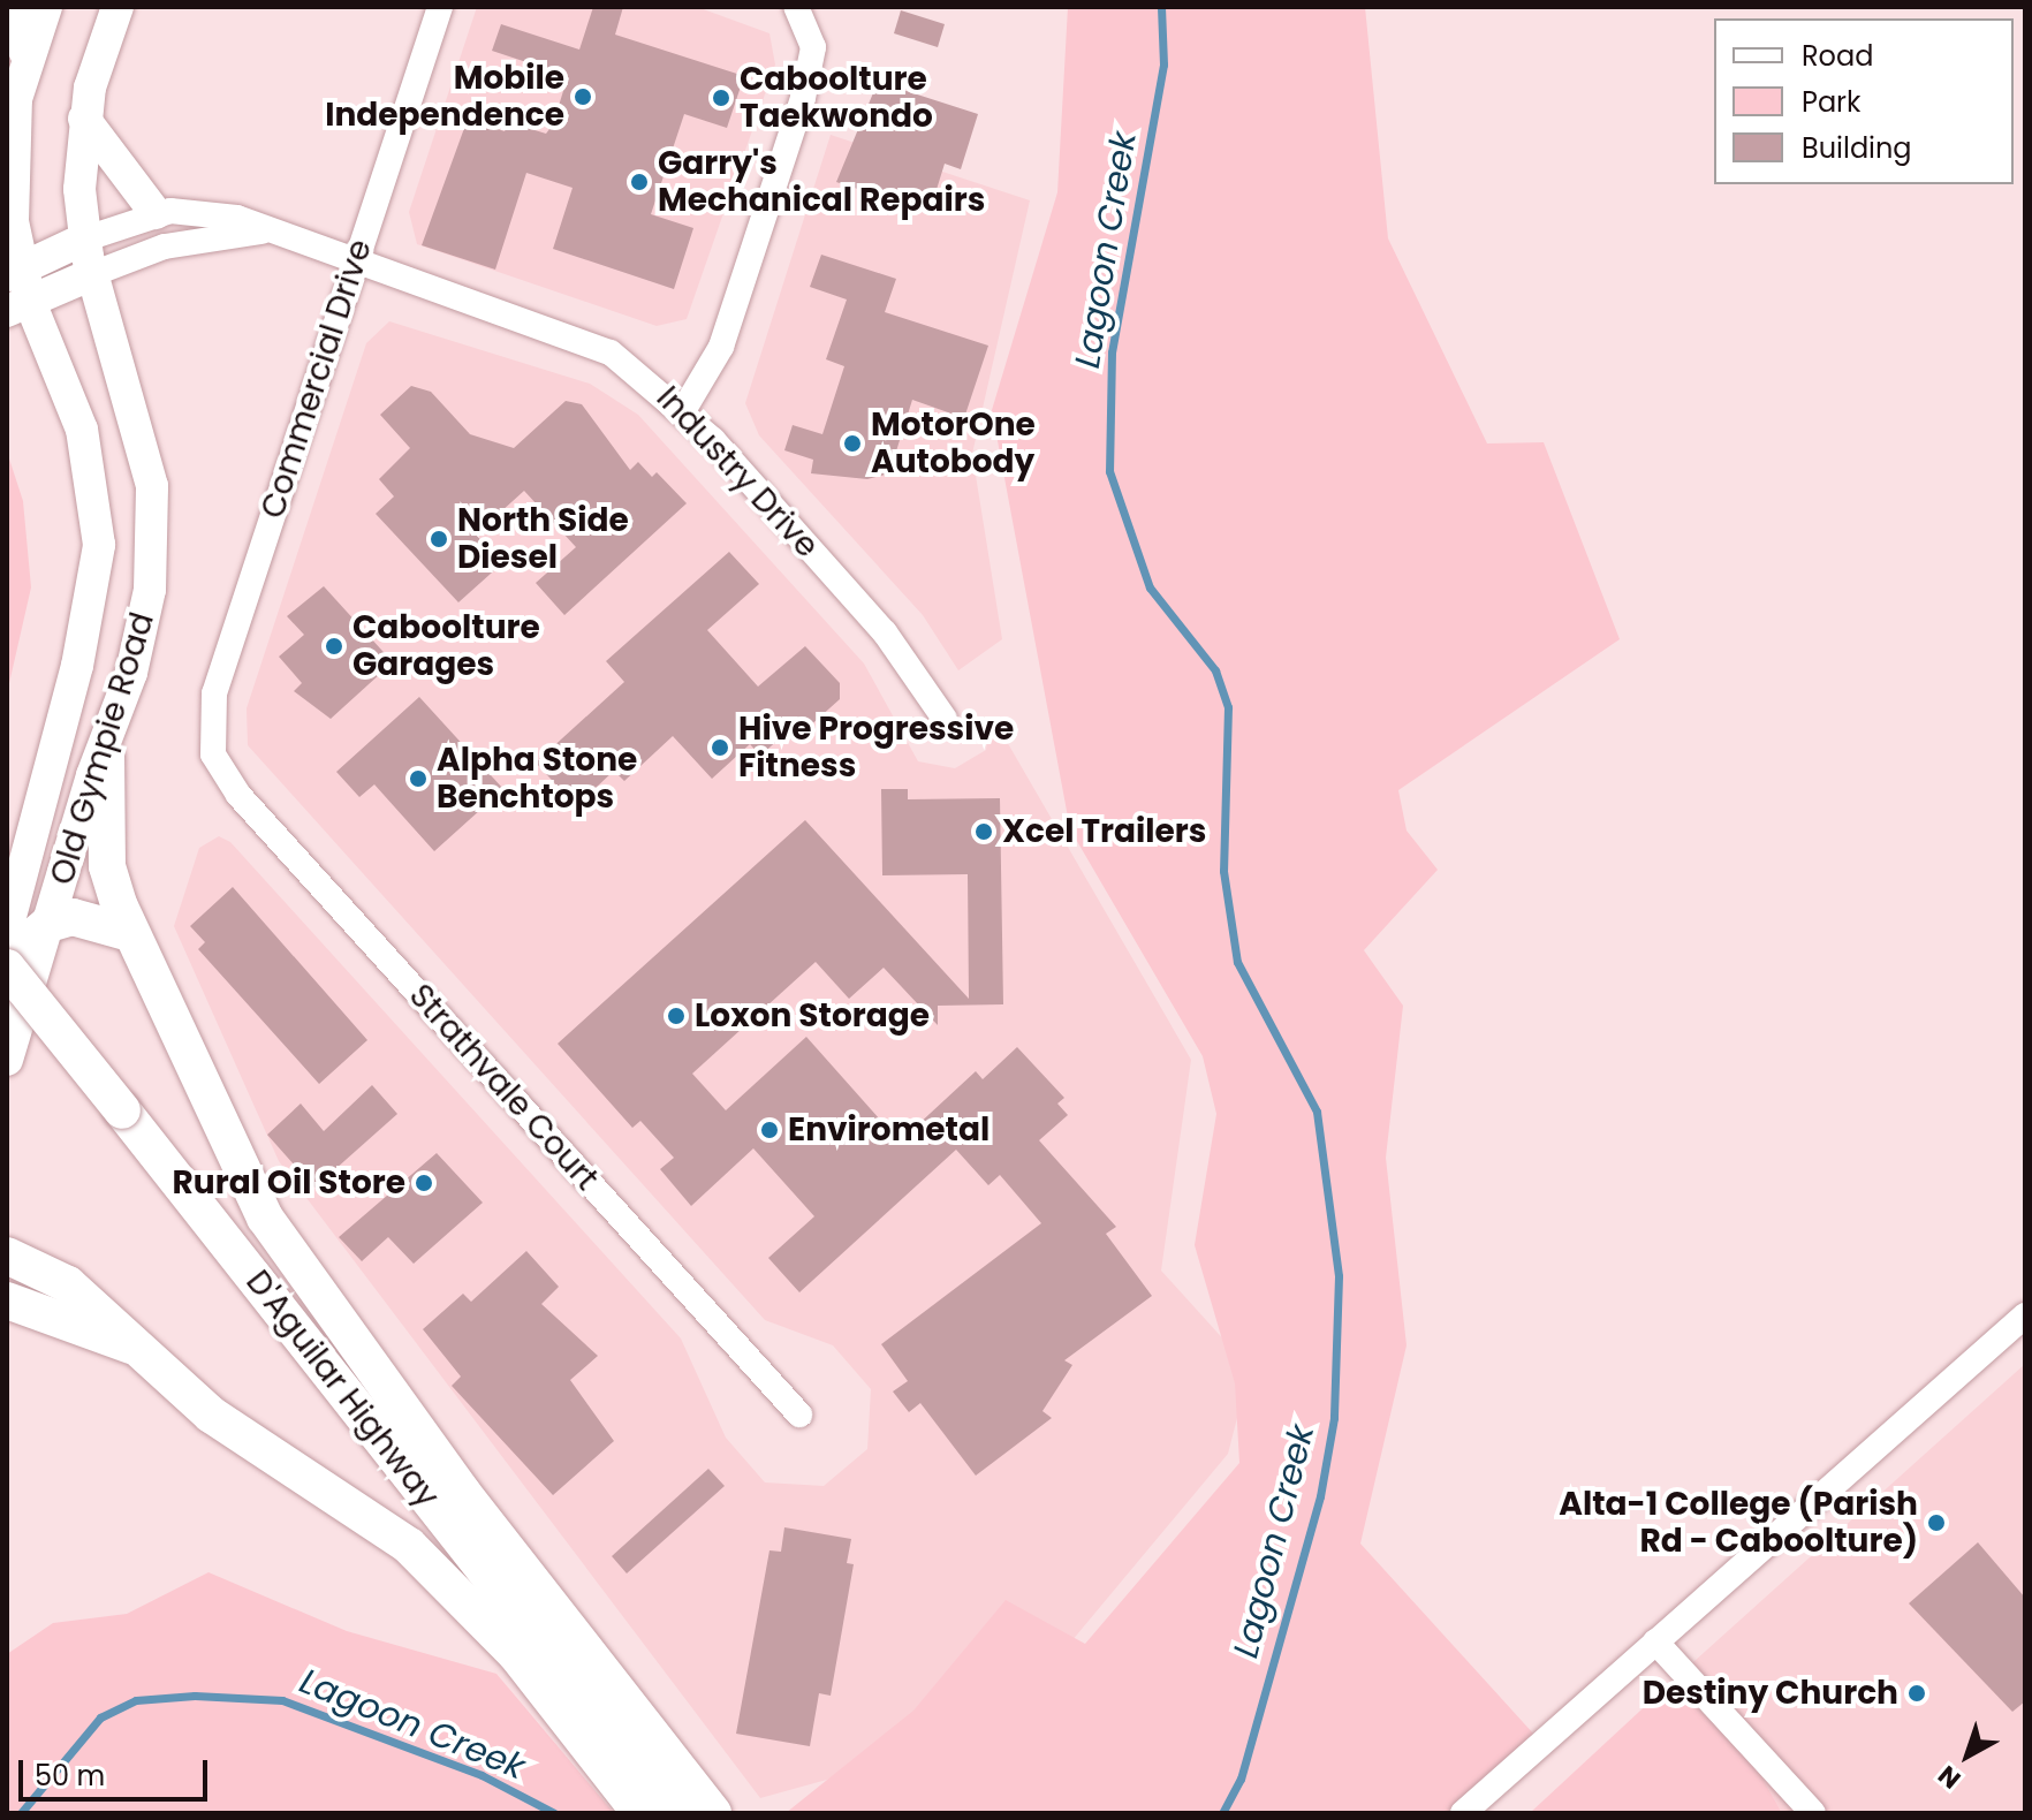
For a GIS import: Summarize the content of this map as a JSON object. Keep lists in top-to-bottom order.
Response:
{
  "streets": {
    "highway": ["D'Aguilar Highway"],
    "main road": ["Old Gympie Road"],
    "street": ["Commercial Drive", "Industry Drive", "Strathvale Court"]
  },
  "crossings": [
    ["Commercial Drive", "Industry Drive"],
    ["Commercial Drive", "Strathvale Court"],
    ["Industry Drive", "Old Gympie Road"]
  ],
  "water": ["Lagoon Creek"],
  "places": [
    "Mobile Independence",
    "Caboolture Taekwondo",
    "Garry's Mechanical Repairs",
    "MotorOne Autobody",
    "North Side Diesel",
    "Caboolture Garages",
    "Hive Progressive Fitness",
    "Alpha Stone Benchtops",
    "Xcel Trailers",
    "Loxon Storage",
    "Envirometal",
    "Rural Oil Store",
    "Alta-1 College (Parish Rd - Caboolture)",
    "Destiny Church"
  ],
  "legend": ["Road", "Park", "Building"],
  "scale_bar": "50 m",
  "north": "bottom left"
}
